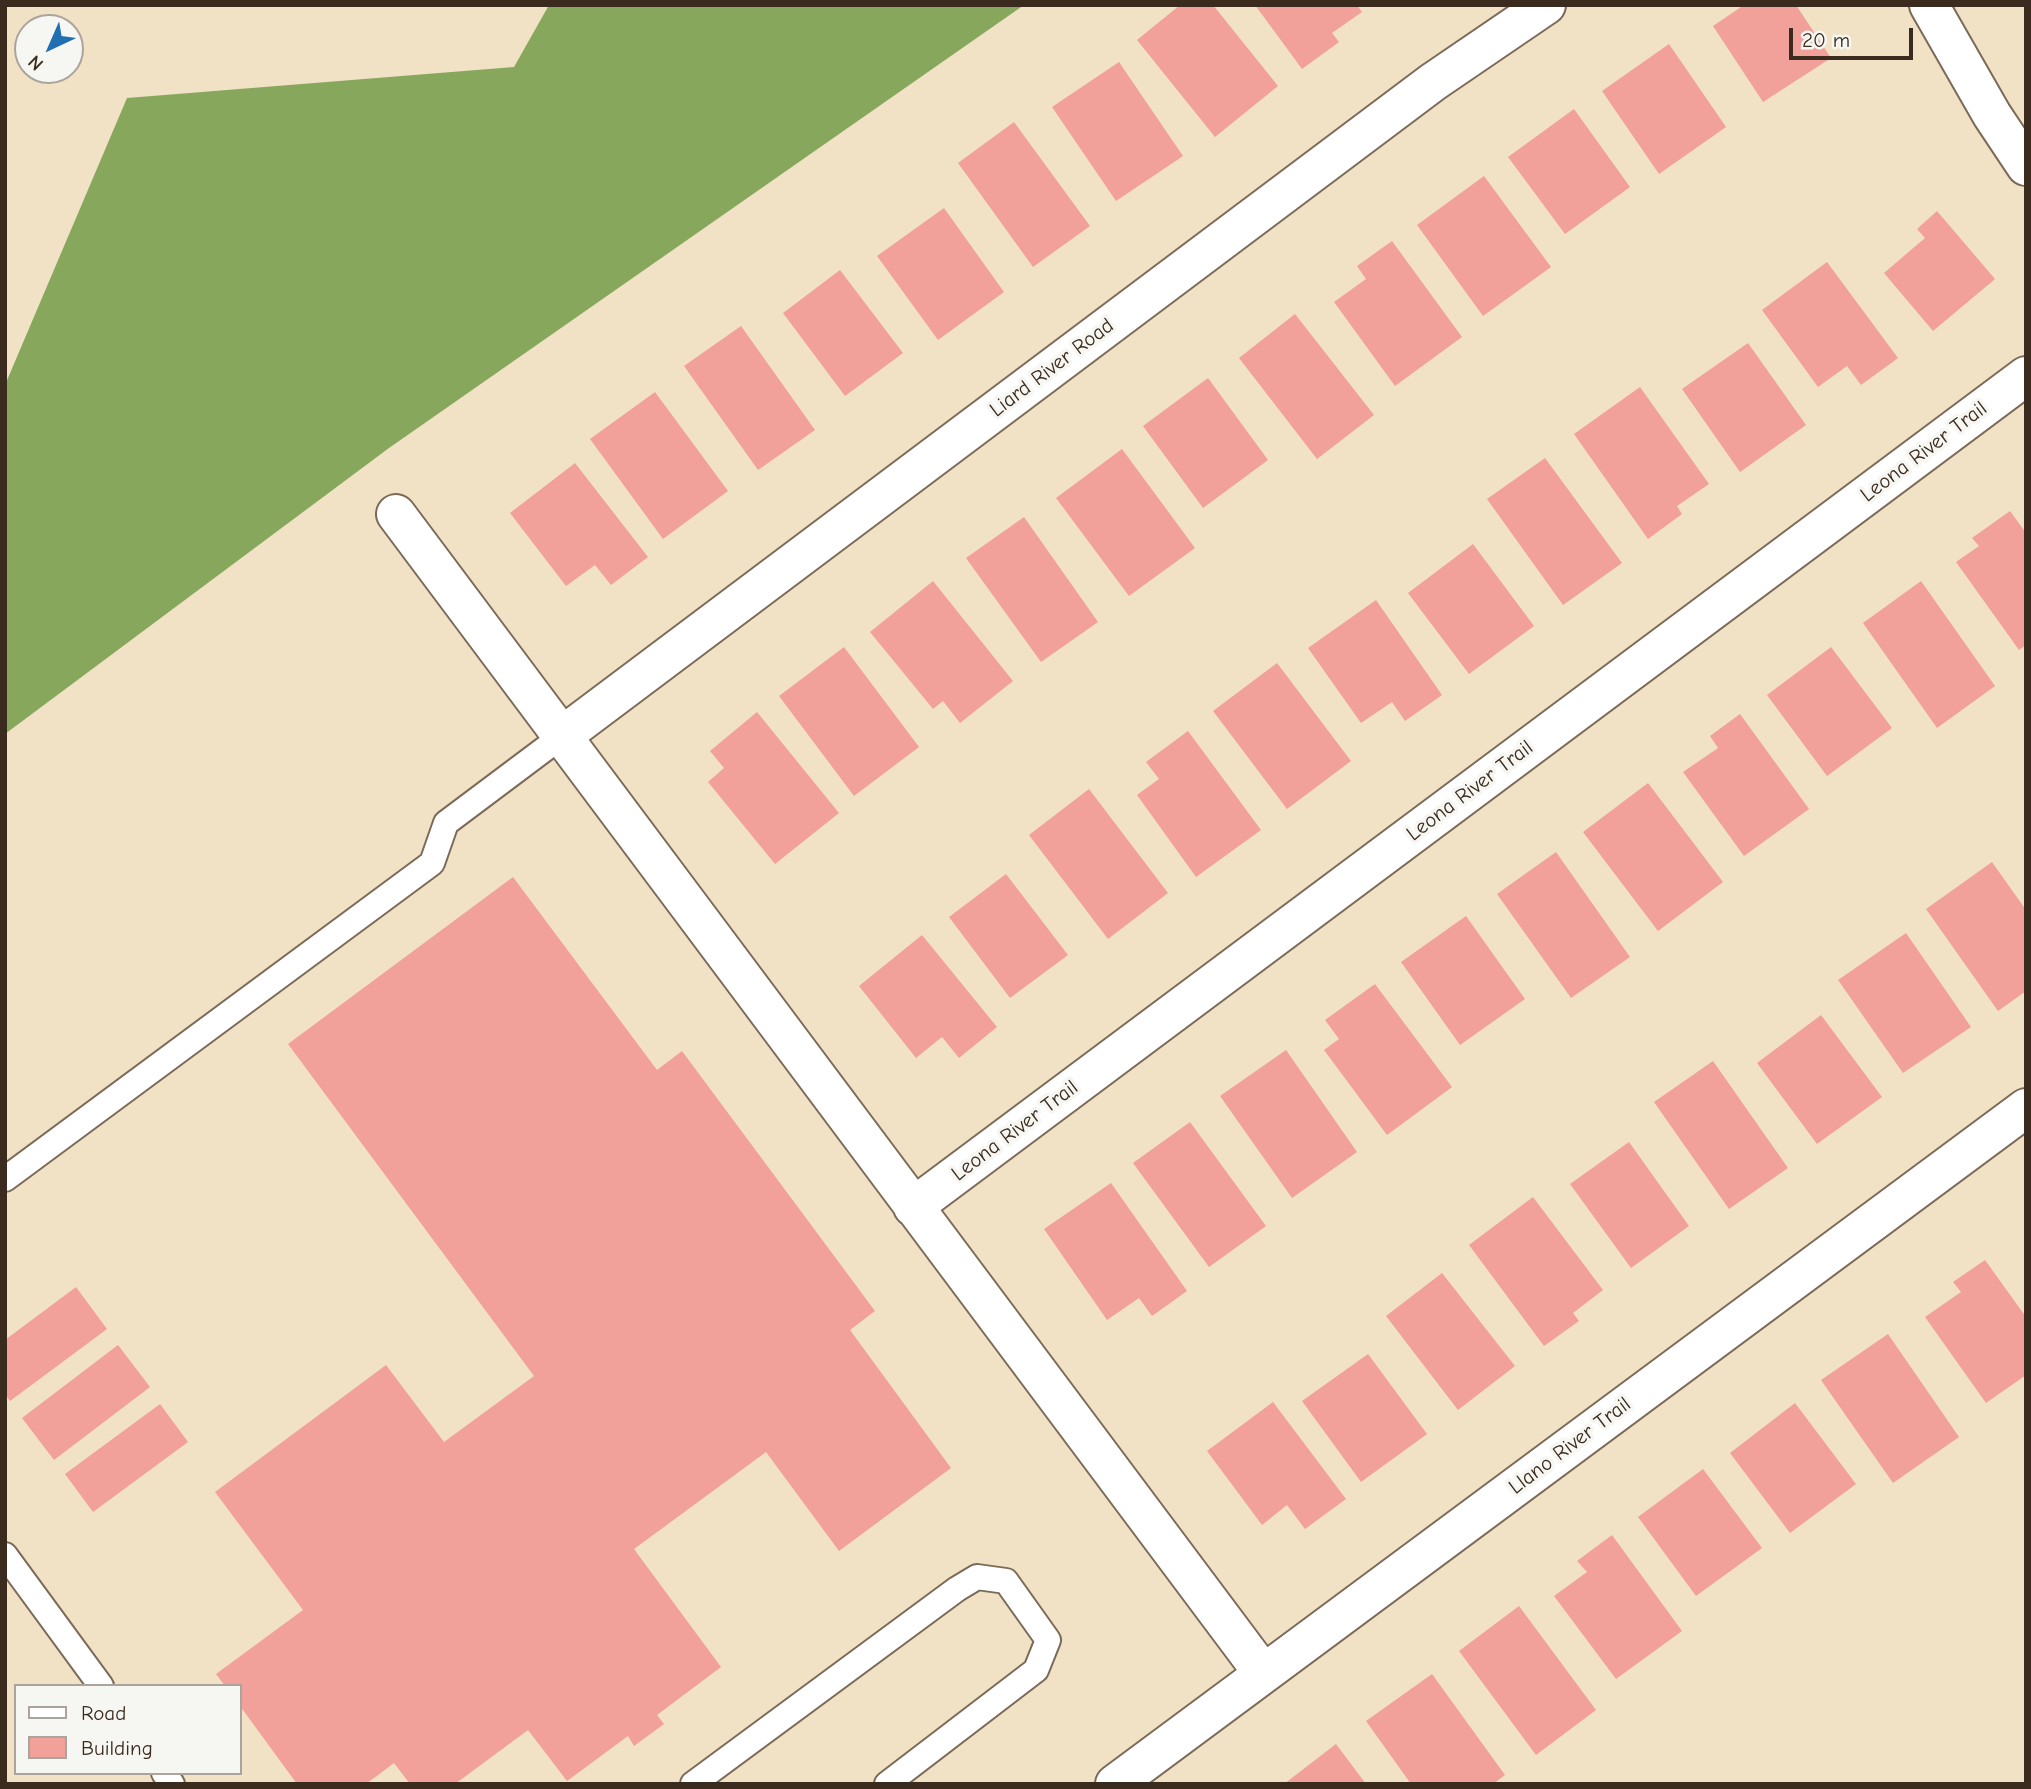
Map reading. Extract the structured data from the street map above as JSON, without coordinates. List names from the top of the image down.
{
  "streets": {
    "street": ["Liard River Road", "Leona River Trail", "Llano River Trail"]
  },
  "legend": ["Road", "Building"],
  "scale_bar": "20 m",
  "north": "bottom left"
}
